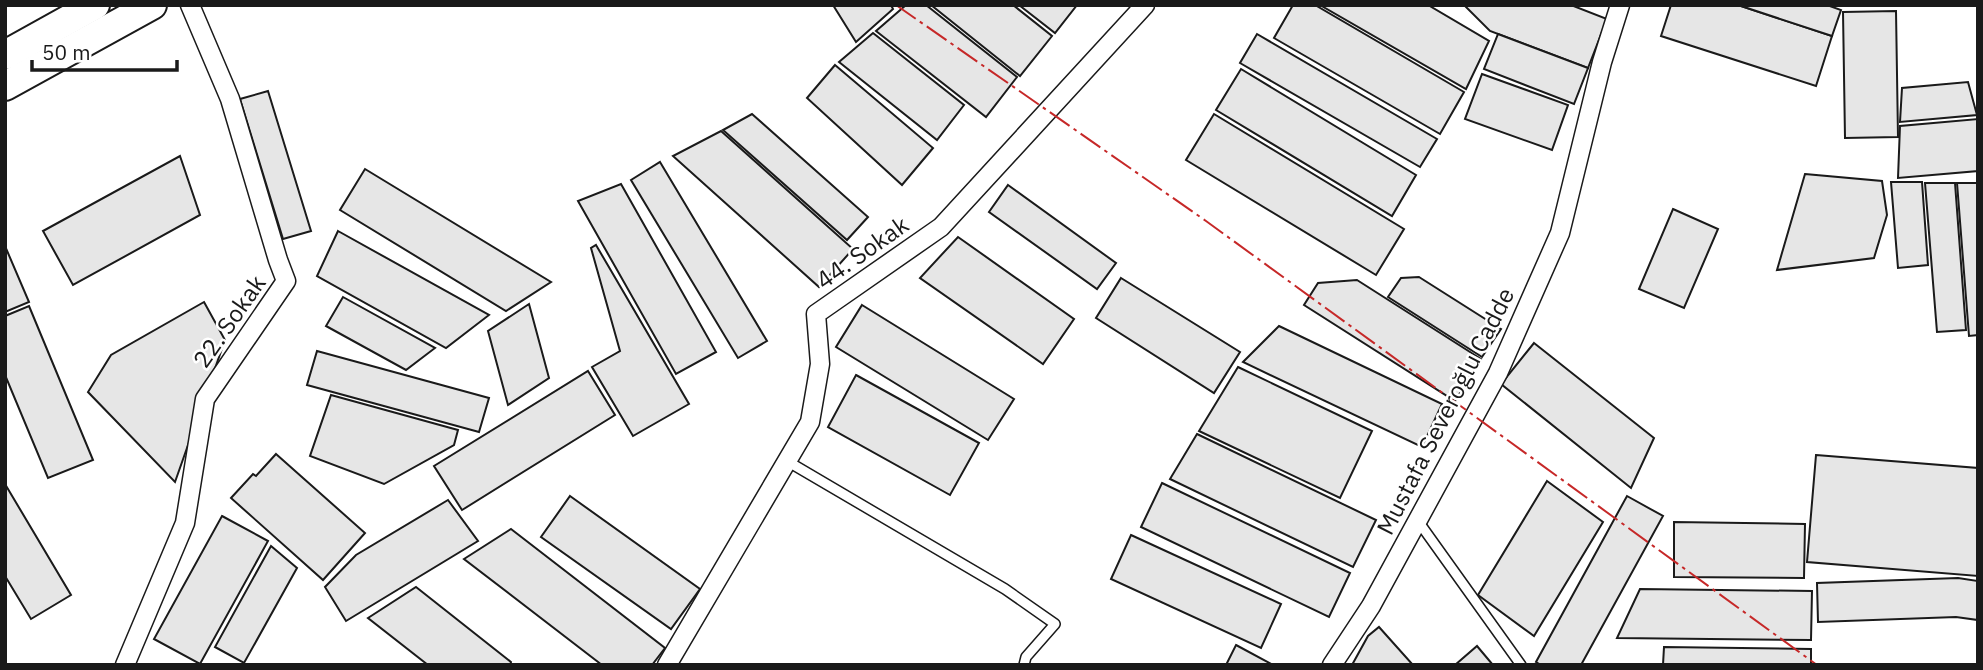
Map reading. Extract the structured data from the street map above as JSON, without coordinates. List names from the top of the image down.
{
  "streets": {
    "street": ["44. Sokak", "22. Sokak", "Mustafa Severoğlu Cadde"]
  },
  "scale_bar": "50 m"
}
